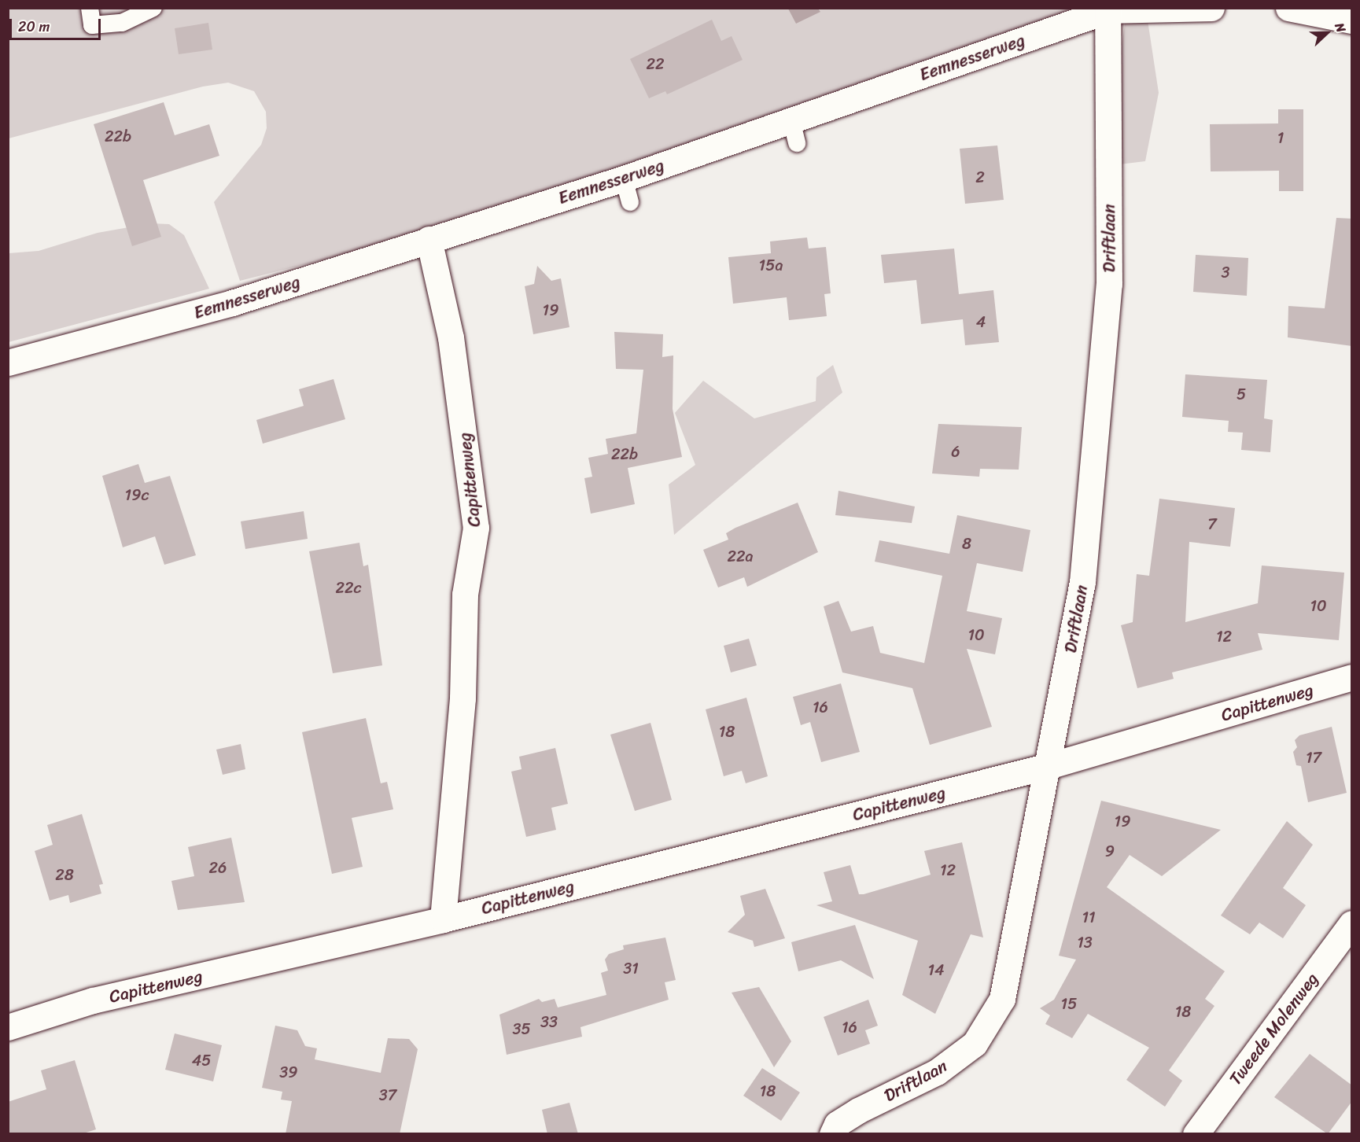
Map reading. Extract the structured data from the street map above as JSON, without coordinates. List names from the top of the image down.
{
  "streets": {
    "street": [
      "Eemnesserweg",
      "Driftlaan",
      "Capittenweg",
      "Tweede Molenweg"
    ]
  },
  "crossings": [
    ["Eemnesserweg", "Driftlaan"],
    ["Eemnesserweg", "Capittenweg"],
    ["Driftlaan", "Capittenweg"]
  ],
  "house_numbers": [
    "22",
    "22b",
    "1",
    "2",
    "15a",
    "3",
    "19",
    "4",
    "5",
    "6",
    "22b",
    "19c",
    "7",
    "8",
    "22a",
    "22c",
    "10",
    "10",
    "12",
    "16",
    "18",
    "17",
    "19",
    "9",
    "26",
    "12",
    "28",
    "11",
    "13",
    "31",
    "14",
    "15",
    "18",
    "33",
    "16",
    "35",
    "45",
    "39",
    "18",
    "37"
  ],
  "scale_bar": "20 m",
  "north": "right"
}
